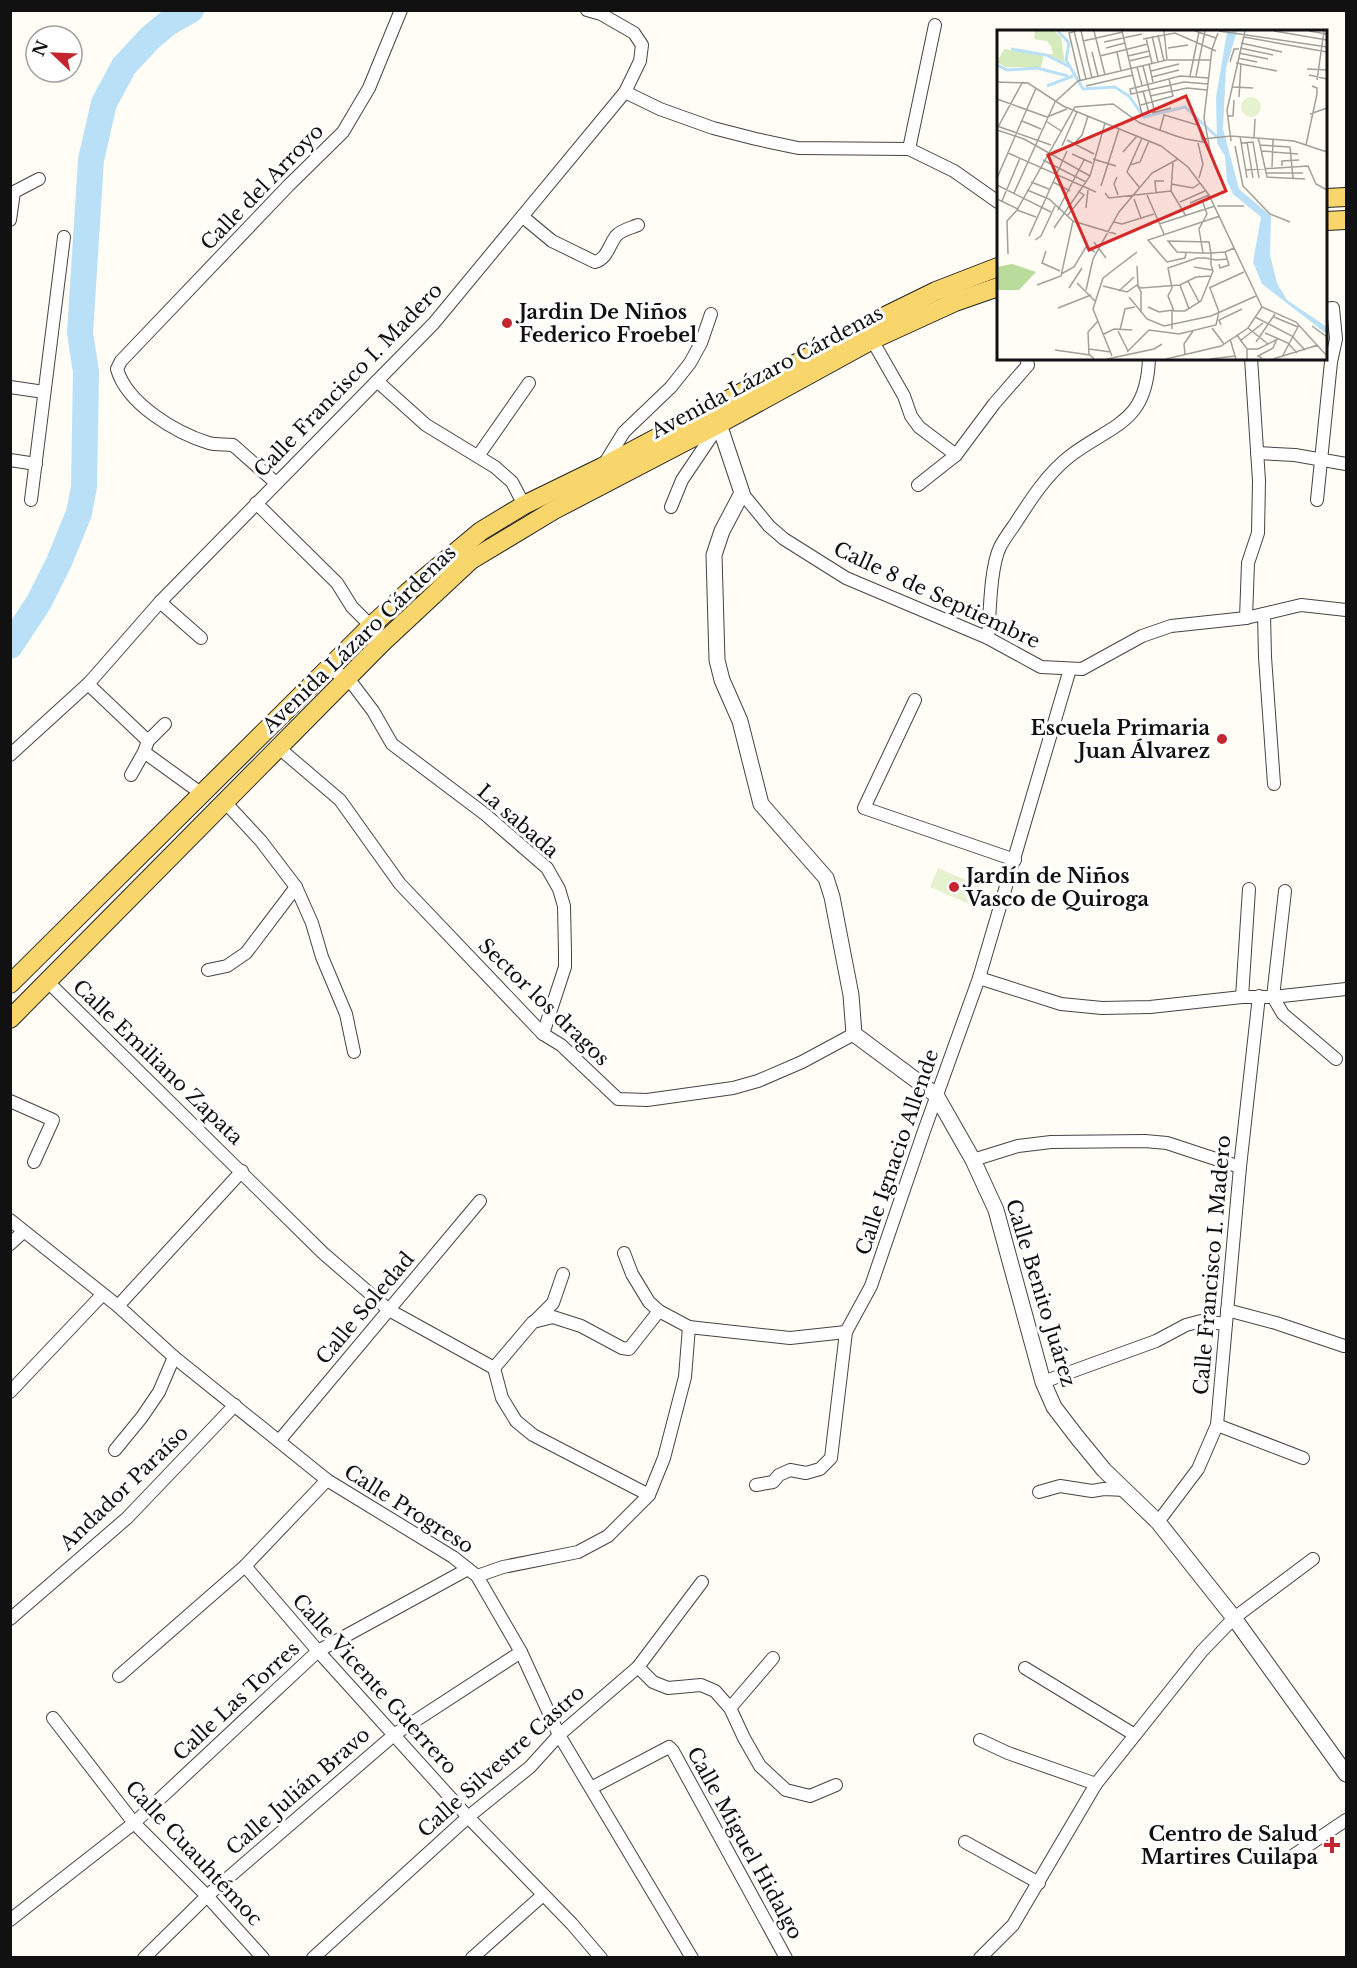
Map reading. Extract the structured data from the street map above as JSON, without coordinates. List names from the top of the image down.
{
  "streets": {
    "main road": ["Avenida Lázaro Cárdenas"],
    "street": [
      "Calle del Arroyo",
      "Calle Francisco I. Madero",
      "Calle 8 de Septiembre",
      "La sabada",
      "Sector los dragos",
      "Calle Emiliano Zapata",
      "Calle Ignacio Allende",
      "Calle Benito Juárez",
      "Calle Soledad",
      "Andador Paraíso",
      "Calle Progreso",
      "Calle Vicente Guerrero",
      "Calle Las Torres",
      "Calle Silvestre Castro",
      "Calle Julián Bravo",
      "Calle Miguel Hidalgo",
      "Calle Cuauhtémoc"
    ]
  },
  "crossings": [
    ["Calle del Arroyo", "Calle Francisco I. Madero"],
    ["Avenida Lázaro Cárdenas", "La sabada"],
    ["Avenida Lázaro Cárdenas", "Sector los dragos"],
    ["Avenida Lázaro Cárdenas", "Calle Emiliano Zapata"],
    ["Calle Francisco I. Madero", "Calle Benito Juárez"],
    ["Calle 8 de Septiembre", "Calle Ignacio Allende"],
    ["La sabada", "Sector los dragos"],
    ["Sector los dragos", "Calle Benito Juárez"],
    ["Calle Emiliano Zapata", "Calle Soledad"],
    ["Calle Emiliano Zapata", "Calle Progreso"],
    ["Calle Ignacio Allende", "Calle Benito Juárez"],
    ["Calle Soledad", "Calle Progreso"],
    ["Andador Paraíso", "Calle Progreso"],
    ["Calle Progreso", "Calle Las Torres"],
    ["Calle Progreso", "Calle Silvestre Castro"],
    ["Calle Progreso", "Calle Julián Bravo"],
    ["Calle Progreso", "Calle Miguel Hidalgo"],
    ["Calle Vicente Guerrero", "Calle Las Torres"],
    ["Calle Vicente Guerrero", "Calle Silvestre Castro"],
    ["Calle Vicente Guerrero", "Calle Julián Bravo"],
    ["Calle Las Torres", "Calle Cuauhtémoc"],
    ["Calle Julián Bravo", "Calle Cuauhtémoc"]
  ],
  "places": {
    "other": ["Jardin De Niños Federico Froebel", "Escuela Primaria Juan Álvarez", "Jardín de Niños Vasco de Quiroga"],
    "health": ["Centro de Salud Martires Cuilapa"]
  },
  "north": "top left"
}
